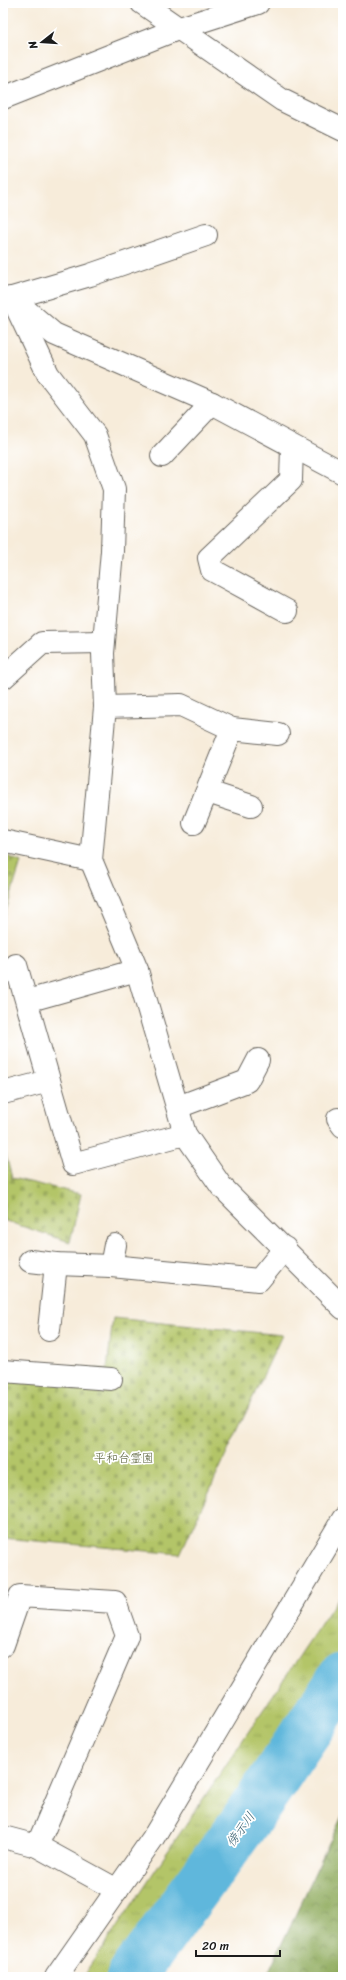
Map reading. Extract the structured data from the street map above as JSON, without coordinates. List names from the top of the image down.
{
  "water": ["傍示川"],
  "parks": ["平和台霊園"],
  "scale_bar": "20 m",
  "north": "left"
}
